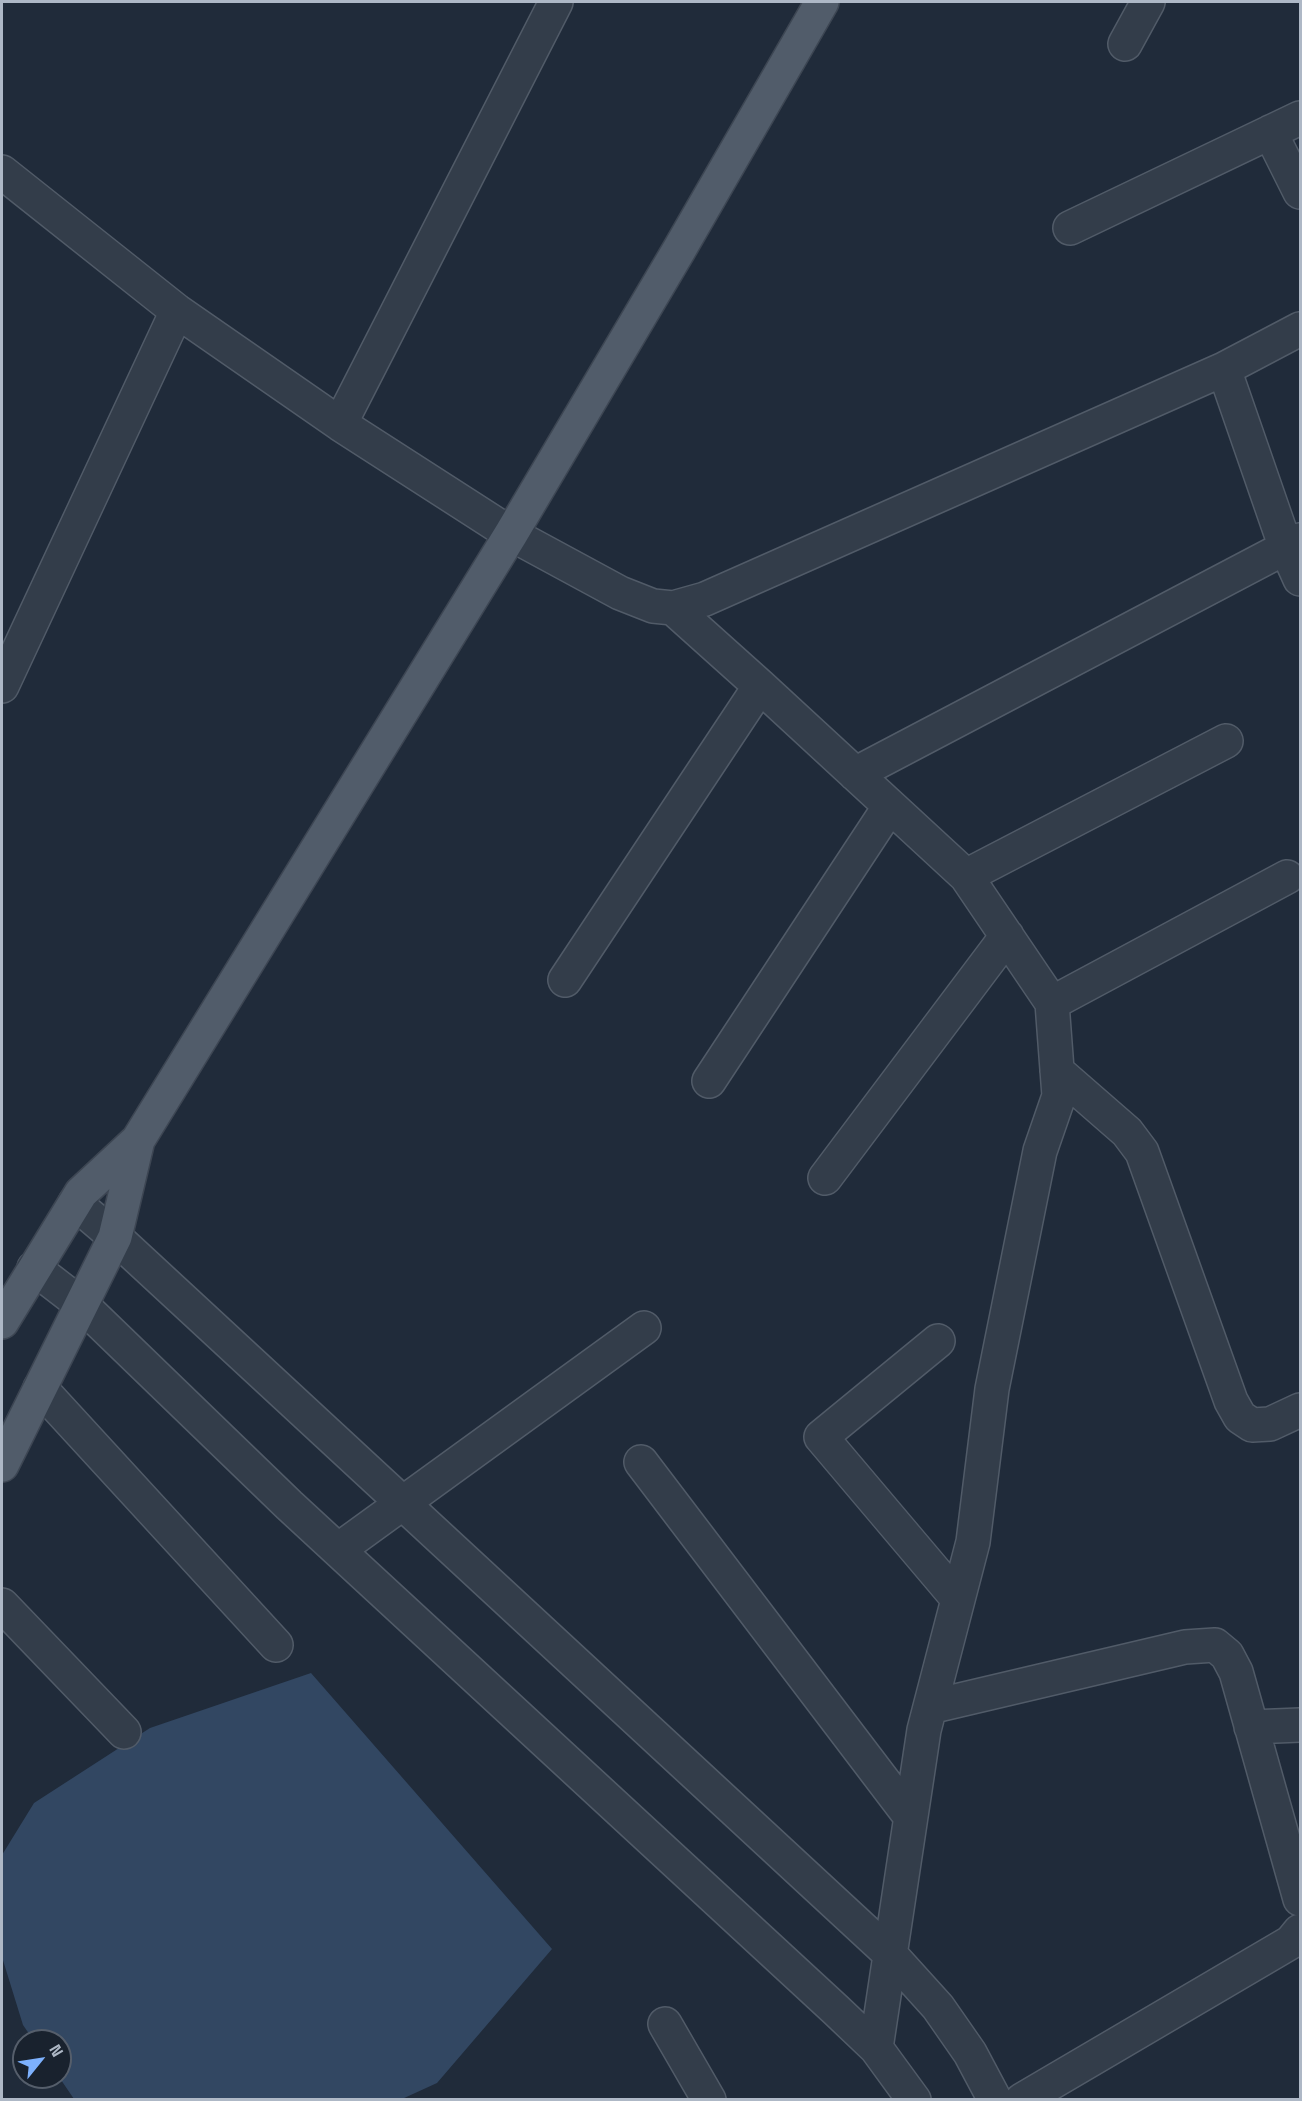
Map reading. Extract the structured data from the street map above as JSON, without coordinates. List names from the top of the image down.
{
  "north": "top right"
}
